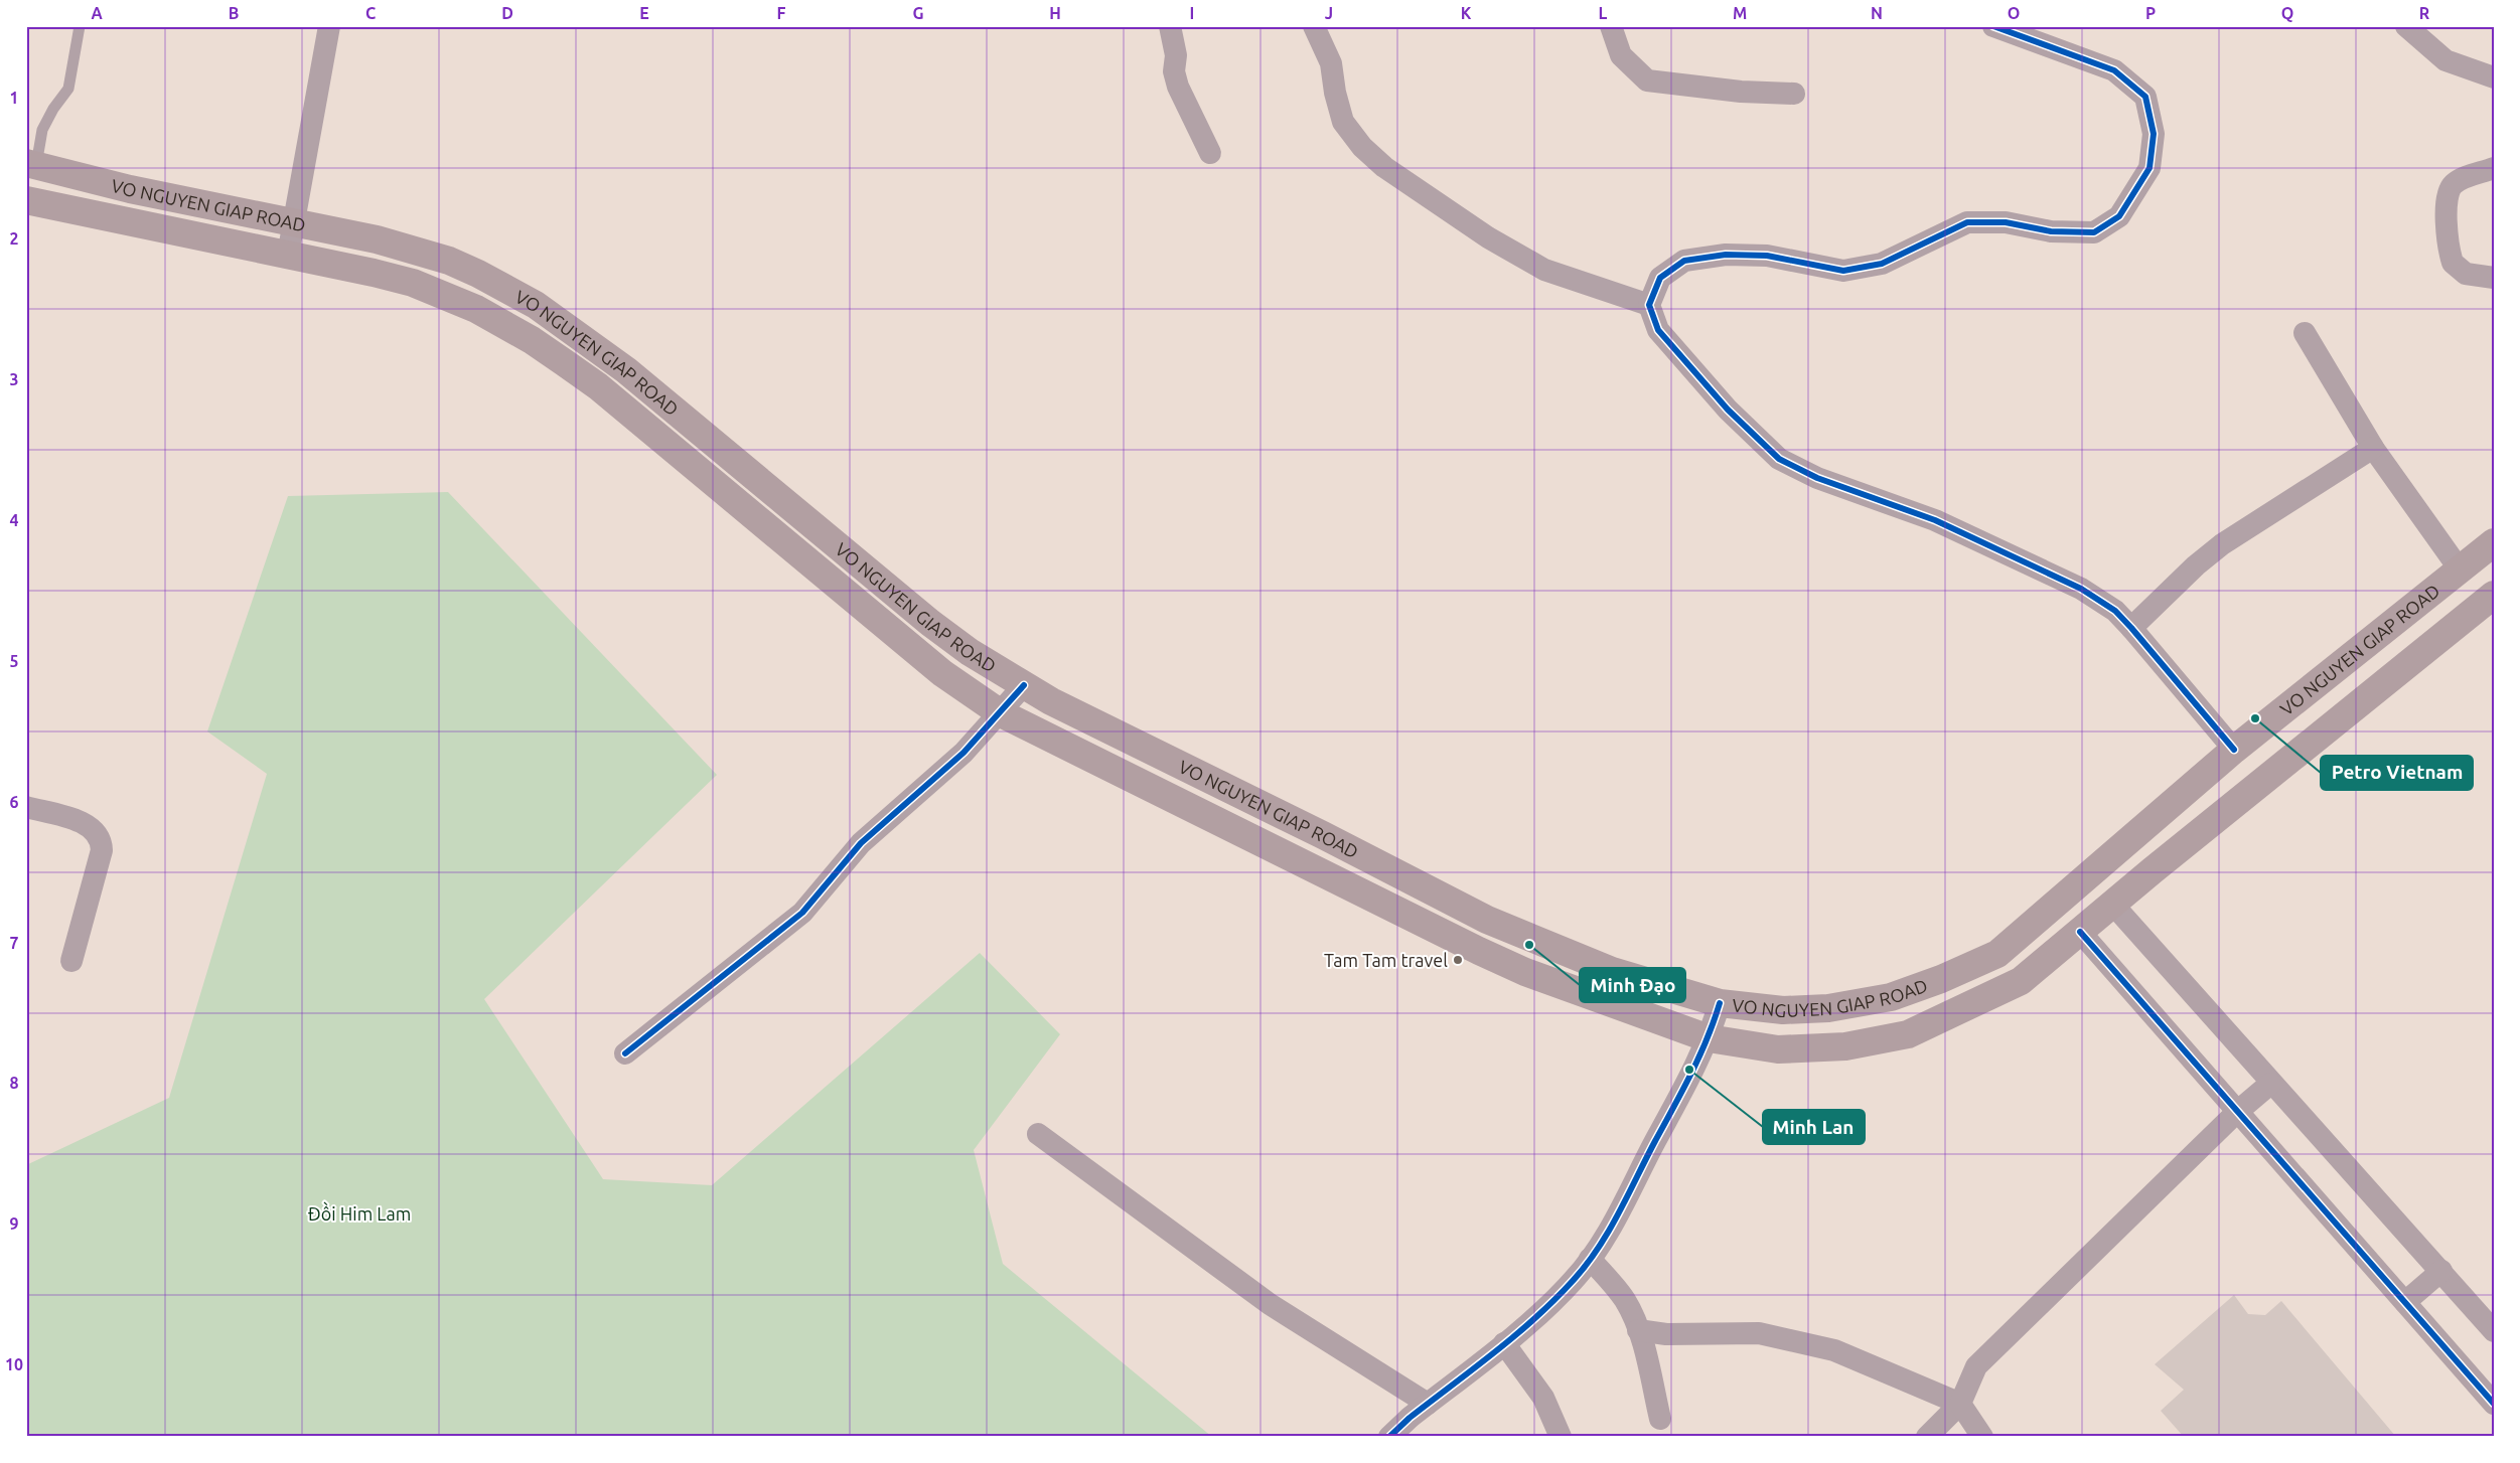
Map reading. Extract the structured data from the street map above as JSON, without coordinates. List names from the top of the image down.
{
  "streets": {
    "highway": ["VO NGUYEN GIAP ROAD"]
  },
  "parks": ["Đồi Him Lam"],
  "places": [
    "Petro Vietnam",
    "Minh Đạo",
    "Tam Tam travel",
    "Minh Lan"
  ],
  "grid": {
    "columns": [
      "A",
      "B",
      "C",
      "D",
      "E",
      "F",
      "G",
      "H",
      "I",
      "J",
      "K",
      "L",
      "M",
      "N",
      "O",
      "P",
      "Q",
      "R"
    ],
    "rows": [
      "1",
      "2",
      "3",
      "4",
      "5",
      "6",
      "7",
      "8",
      "9",
      "10"
    ]
  }
}
